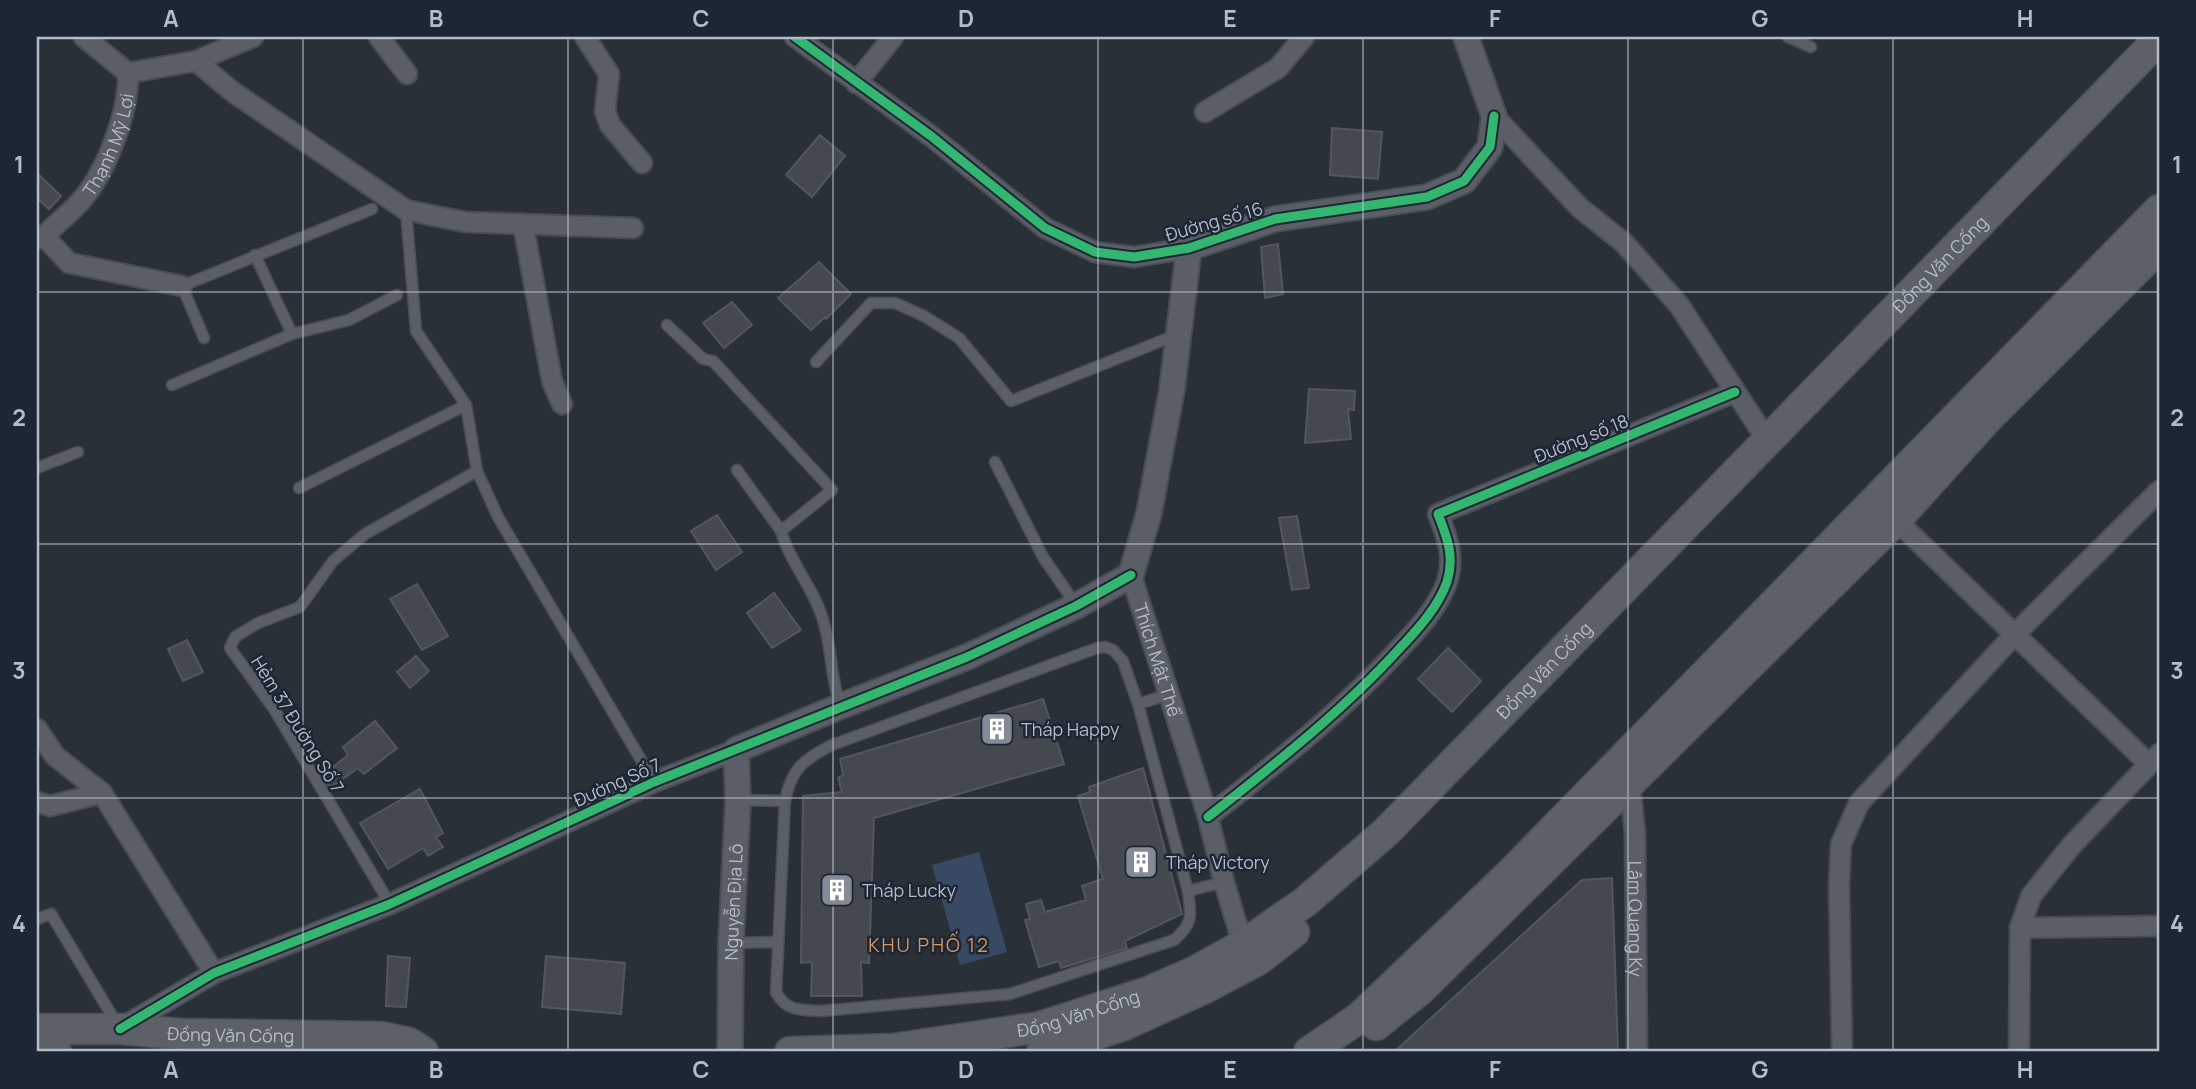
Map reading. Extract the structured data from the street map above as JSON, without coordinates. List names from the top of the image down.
{
  "streets": {
    "main road": ["Đồng Văn Cống"],
    "street": [
      "Thạnh Mỹ Lợi",
      "Đường số 16",
      "Đường số 18",
      "Thích Mật Thể",
      "Đường Số 7",
      "Nguyễn Địa Lô",
      "Lâm Quang Ky"
    ],
    "lane": ["Hẻm 37 Đường Số 7"]
  },
  "crossings": [
    ["Đồng Văn Cống", "Thích Mật Thể"],
    ["Đồng Văn Cống", "Đường Số 7"],
    ["Đường số 18", "Thích Mật Thể"],
    ["Thích Mật Thể", "Đường Số 7"],
    ["Hẻm 37 Đường Số 7", "Đường Số 7"],
    ["Đường Số 7", "Nguyễn Địa Lô"]
  ],
  "districts": ["KHU PHỐ 12"],
  "places": {
    "building": ["Tháp Happy", "Tháp Victory", "Tháp Lucky"]
  },
  "grid": {
    "columns": [
      "A",
      "B",
      "C",
      "D",
      "E",
      "F",
      "G",
      "H"
    ],
    "rows": [
      "1",
      "2",
      "3",
      "4"
    ]
  }
}
